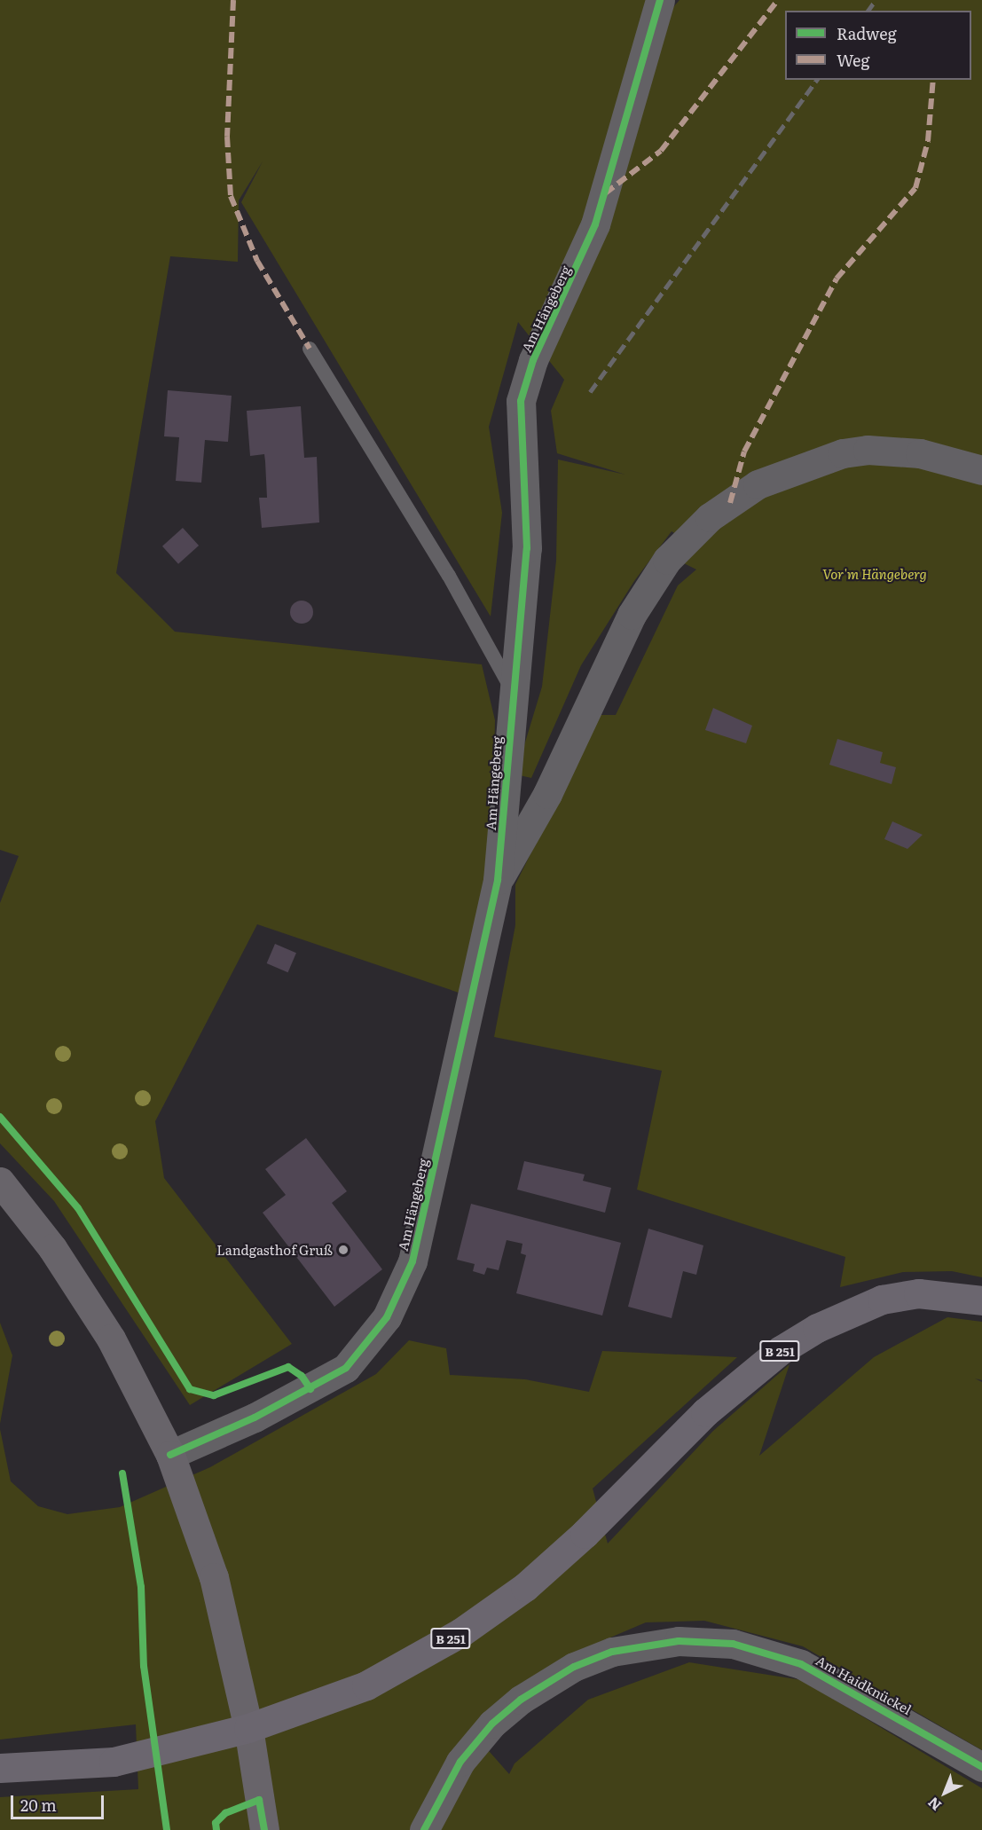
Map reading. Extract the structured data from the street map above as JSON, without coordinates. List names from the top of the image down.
{
  "streets": {
    "main road": ["B 251"],
    "street": ["Am Hängeberg", "Am Haidknückel"]
  },
  "parks": ["Vor'm Hängeberg"],
  "places": ["Landgasthof Gruß"],
  "legend": ["Radweg", "Weg"],
  "scale_bar": "20 m",
  "north": "bottom left"
}
